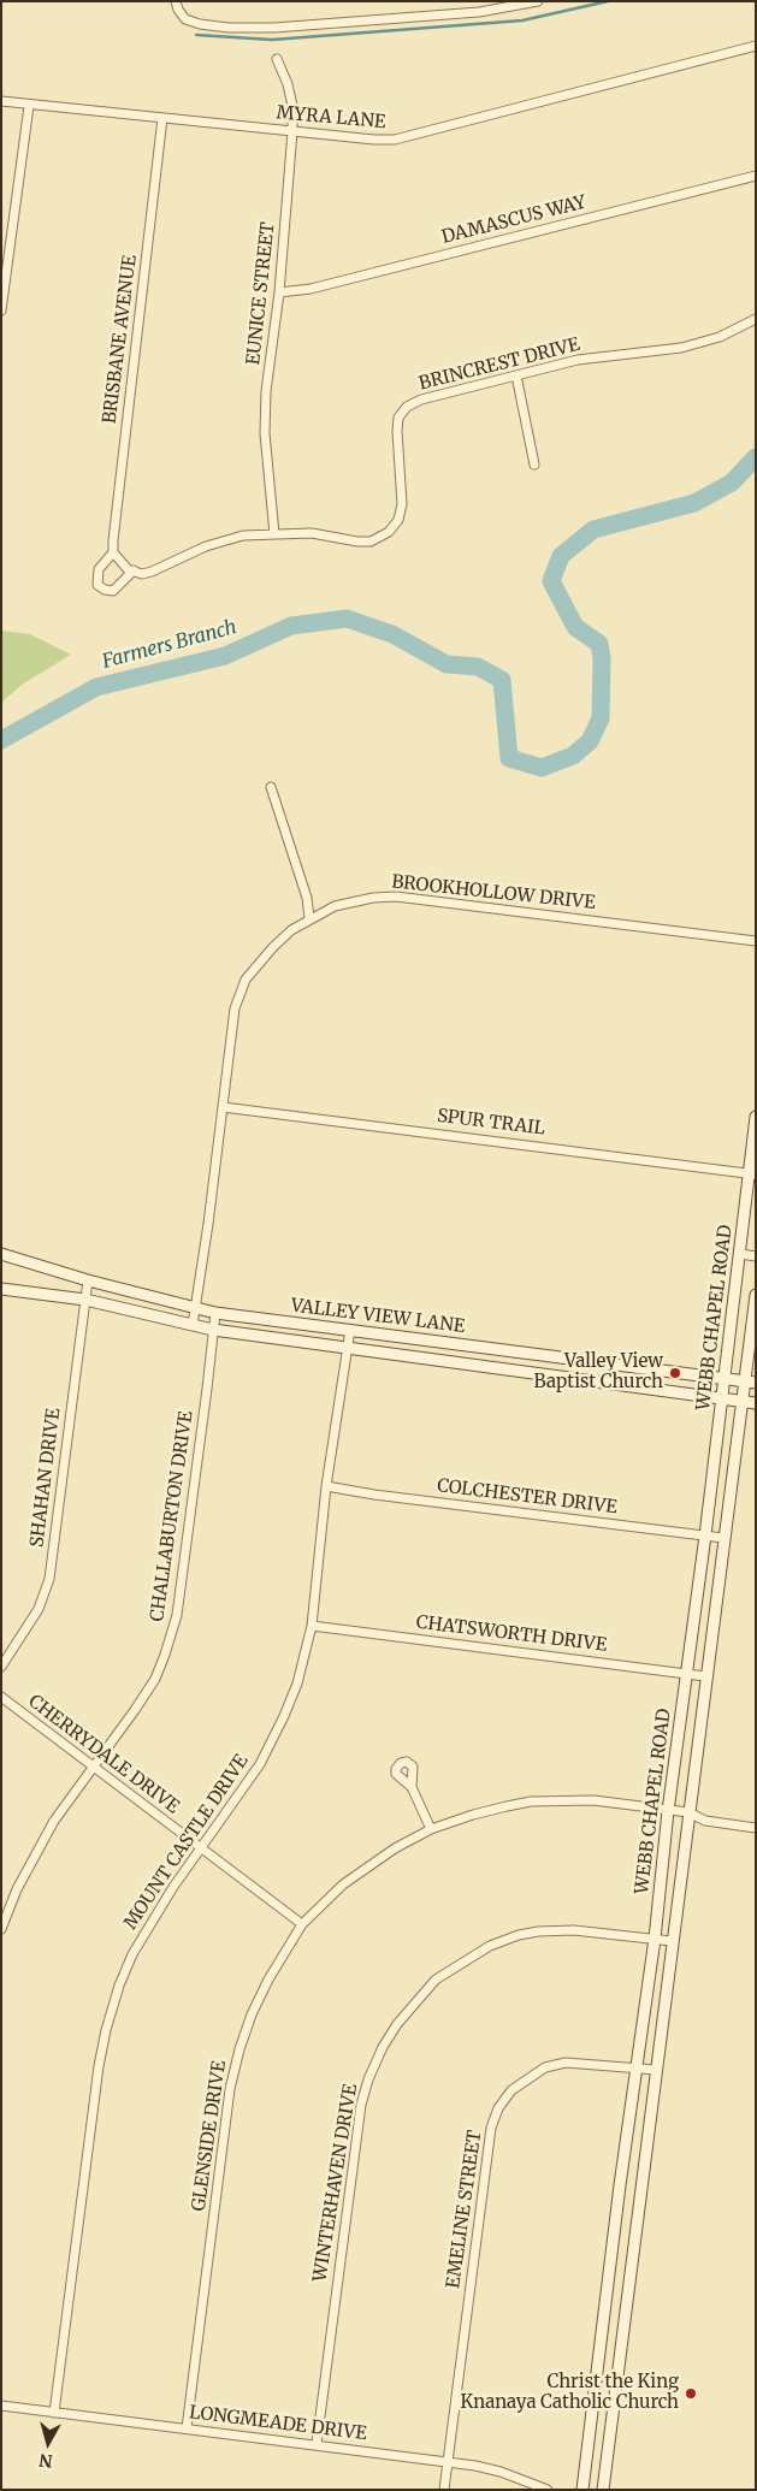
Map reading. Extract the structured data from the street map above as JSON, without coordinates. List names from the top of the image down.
{
  "streets": {
    "main road": ["VALLEY VIEW LANE", "WEBB CHAPEL ROAD"],
    "street": [
      "MYRA LANE",
      "DAMASCUS WAY",
      "EUNICE STREET",
      "BRISBANE AVENUE",
      "BRINCREST DRIVE",
      "BROOKHOLLOW DRIVE",
      "SPUR TRAIL",
      "SHAHAN DRIVE",
      "COLCHESTER DRIVE",
      "CHALLABURTON DRIVE",
      "CHATSWORTH DRIVE",
      "CHERRYDALE DRIVE",
      "MOUNT CASTLE DRIVE",
      "GLENSIDE DRIVE",
      "WINTERHAVEN DRIVE",
      "EMELINE STREET",
      "LONGMEADE DRIVE"
    ]
  },
  "crossings": [
    ["MYRA LANE", "EUNICE STREET"],
    ["MYRA LANE", "BRISBANE AVENUE"],
    ["DAMASCUS WAY", "EUNICE STREET"],
    ["EUNICE STREET", "BRINCREST DRIVE"],
    ["BROOKHOLLOW DRIVE", "SPUR TRAIL"],
    ["BROOKHOLLOW DRIVE", "VALLEY VIEW LANE"],
    ["SPUR TRAIL", "WEBB CHAPEL ROAD"],
    ["VALLEY VIEW LANE", "WEBB CHAPEL ROAD"],
    ["VALLEY VIEW LANE", "SHAHAN DRIVE"],
    ["VALLEY VIEW LANE", "CHALLABURTON DRIVE"],
    ["VALLEY VIEW LANE", "MOUNT CASTLE DRIVE"],
    ["WEBB CHAPEL ROAD", "COLCHESTER DRIVE"],
    ["WEBB CHAPEL ROAD", "CHATSWORTH DRIVE"],
    ["WEBB CHAPEL ROAD", "GLENSIDE DRIVE"],
    ["WEBB CHAPEL ROAD", "WINTERHAVEN DRIVE"],
    ["WEBB CHAPEL ROAD", "EMELINE STREET"],
    ["COLCHESTER DRIVE", "MOUNT CASTLE DRIVE"],
    ["CHALLABURTON DRIVE", "CHERRYDALE DRIVE"],
    ["CHATSWORTH DRIVE", "MOUNT CASTLE DRIVE"],
    ["CHERRYDALE DRIVE", "MOUNT CASTLE DRIVE"],
    ["CHERRYDALE DRIVE", "GLENSIDE DRIVE"],
    ["MOUNT CASTLE DRIVE", "LONGMEADE DRIVE"],
    ["GLENSIDE DRIVE", "LONGMEADE DRIVE"],
    ["WINTERHAVEN DRIVE", "LONGMEADE DRIVE"],
    ["EMELINE STREET", "LONGMEADE DRIVE"]
  ],
  "water": ["Farmers Branch"],
  "places": ["Valley View Baptist Church", "Christ the King Knanaya Catholic Church"],
  "north": "bottom"
}
